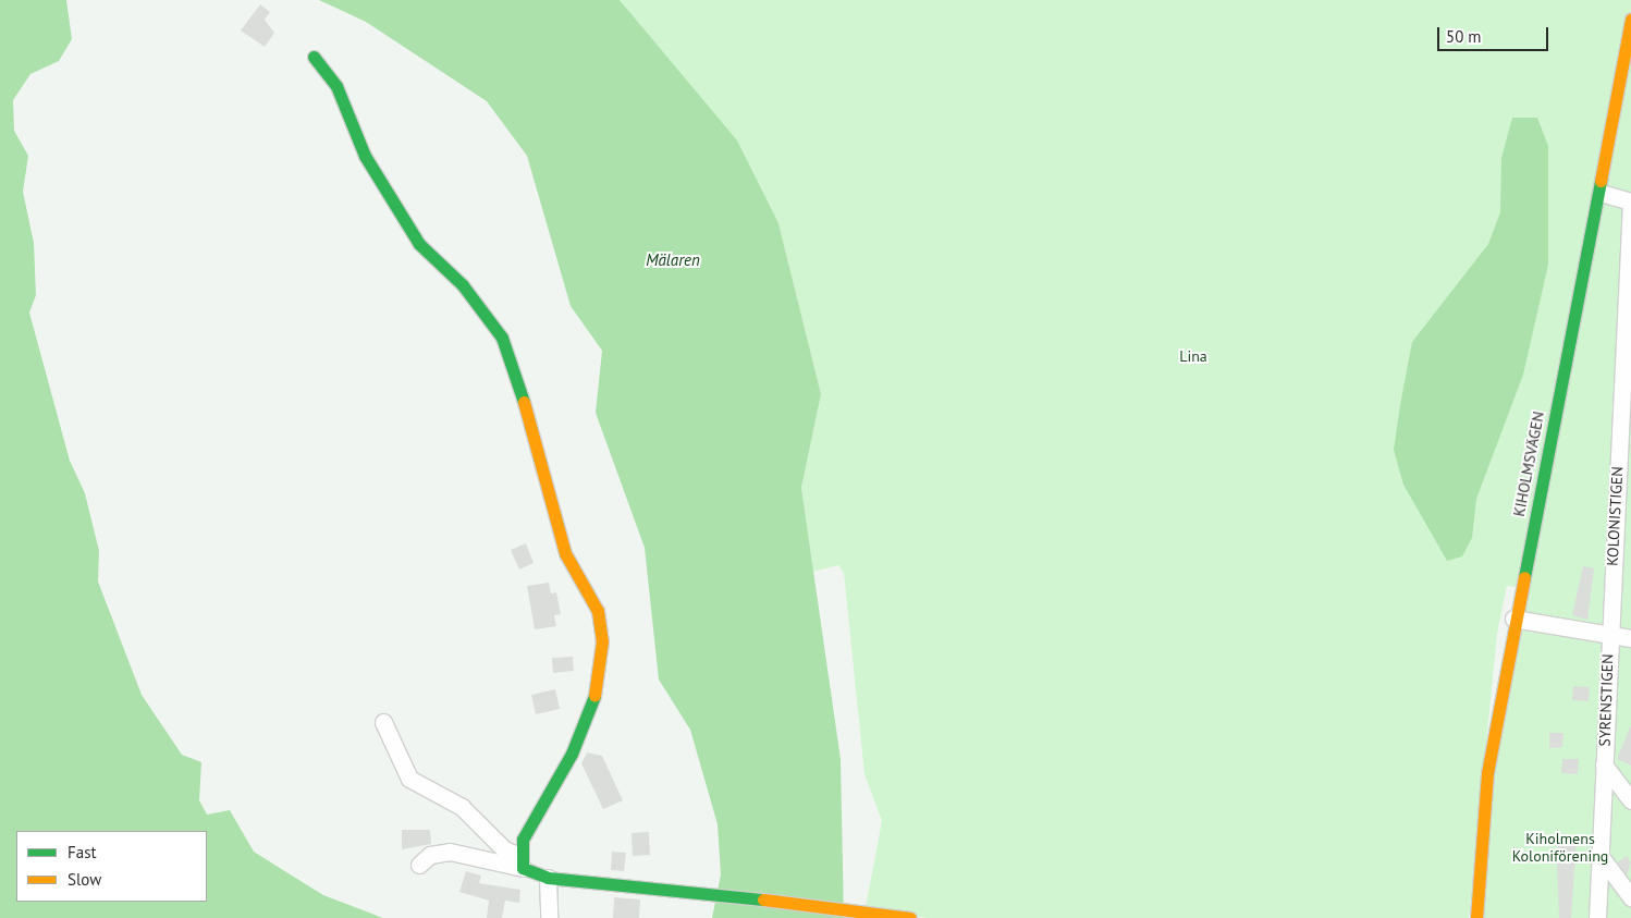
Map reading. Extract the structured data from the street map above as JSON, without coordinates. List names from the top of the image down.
{
  "streets": {
    "street": ["KIHOLMSVÄGEN", "KOLONISTIGEN", "SYRENSTIGEN"]
  },
  "crossings": [
    ["KOLONISTIGEN", "SYRENSTIGEN"]
  ],
  "water": ["Mälaren"],
  "parks": ["Lina", "Kiholmens Koloniförening"],
  "legend": ["Fast", "Slow"],
  "scale_bar": "50 m"
}
